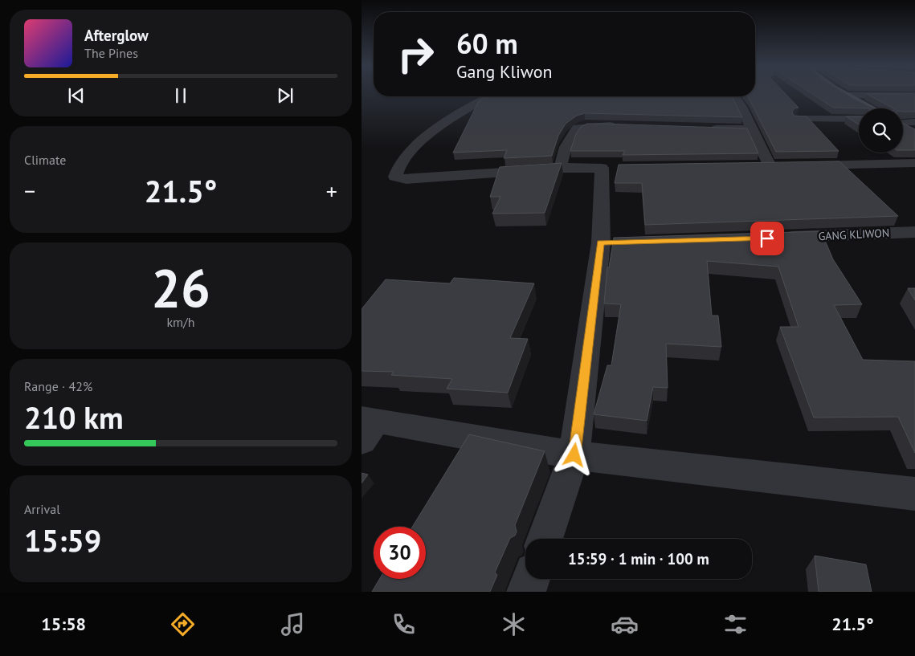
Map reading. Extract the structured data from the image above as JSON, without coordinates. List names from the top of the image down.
{
  "streets": {
    "street": ["GANG KLIWON"]
  },
  "page": {
    "turn": ["60 m", "Gang Kliwon"],
    "song": ["Afterglow", "The Pines"],
    "tile": [
      "Climate",
      ["26", "km/h"],
      ["Range · 42%", "210 km"],
      ["Arrival", "15:59"]
    ],
    "heat": ["−", "21.5°", "+"],
    "limit": "30",
    "trip": "15:59 · 1 min · 100 m",
    "tabs": ["15:58", "21.5°"]
  }
}
